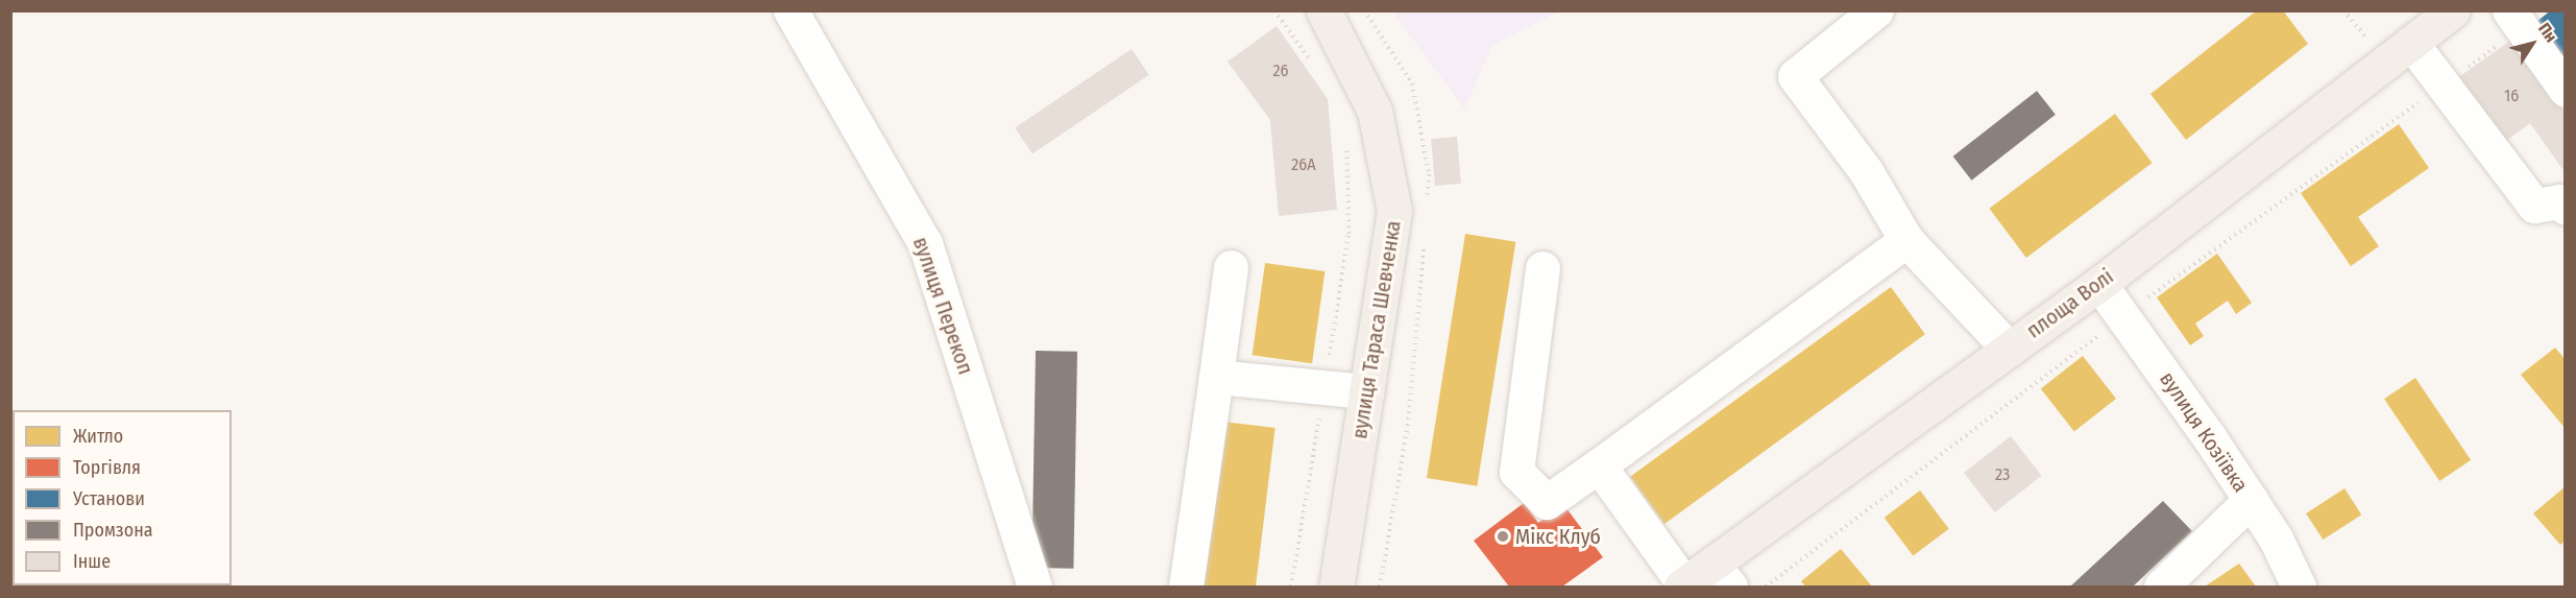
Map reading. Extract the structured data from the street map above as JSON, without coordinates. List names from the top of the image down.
{
  "streets": {
    "main road": ["площа Волі", "вулиця Тараса Шевченка"],
    "street": ["вулиця Перекоп", "вулиця Козіївка"]
  },
  "crossings": [
    ["площа Волі", "вулиця Козіївка"]
  ],
  "places": ["Мікс Клуб"],
  "house_numbers": [
    "26",
    "16",
    "26А",
    "23"
  ],
  "legend": [
    "Житло",
    "Торгівля",
    "Установи",
    "Промзона",
    "Інше"
  ],
  "north": "top right"
}
